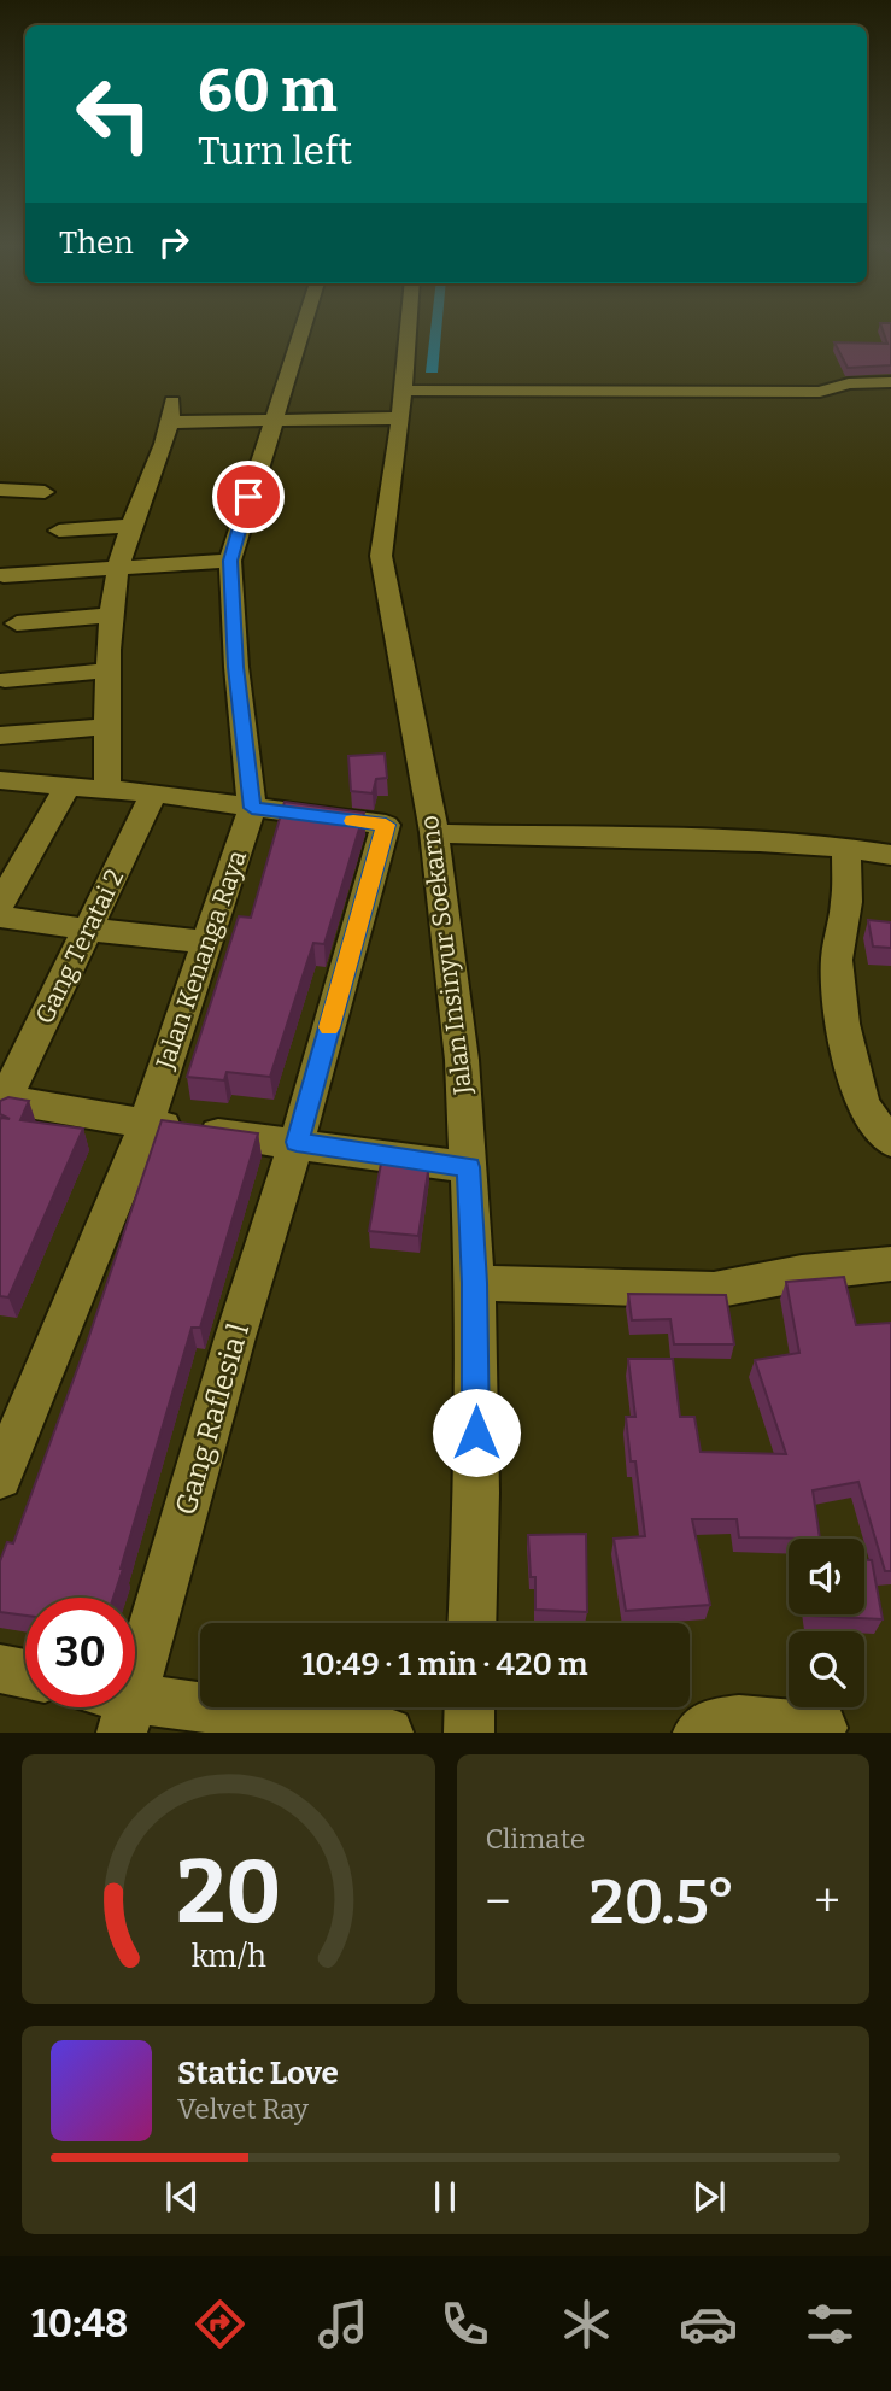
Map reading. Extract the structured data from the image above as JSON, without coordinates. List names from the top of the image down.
{
  "streets": {
    "street": [
      "Gang Teratai 2",
      "Jalan Insinyur Soekarno",
      "Jalan Kenanga Raya",
      "Gang Raflesia l"
    ]
  },
  "crossings": [
    ["Jalan Kenanga Raya", "Gang Raflesia l"]
  ],
  "page": {
    "turn": ["60 m", "Turn left"],
    "then": "Then",
    "limit": "30",
    "trip": "10:49 · 1 min · 420 m",
    "tile": "Climate",
    "heat": ["−", "20.5°", "+"],
    "song": ["Static Love", "Velvet Ray"],
    "tabs": "10:48",
    "gauge": ["20", "km/h"]
  }
}
